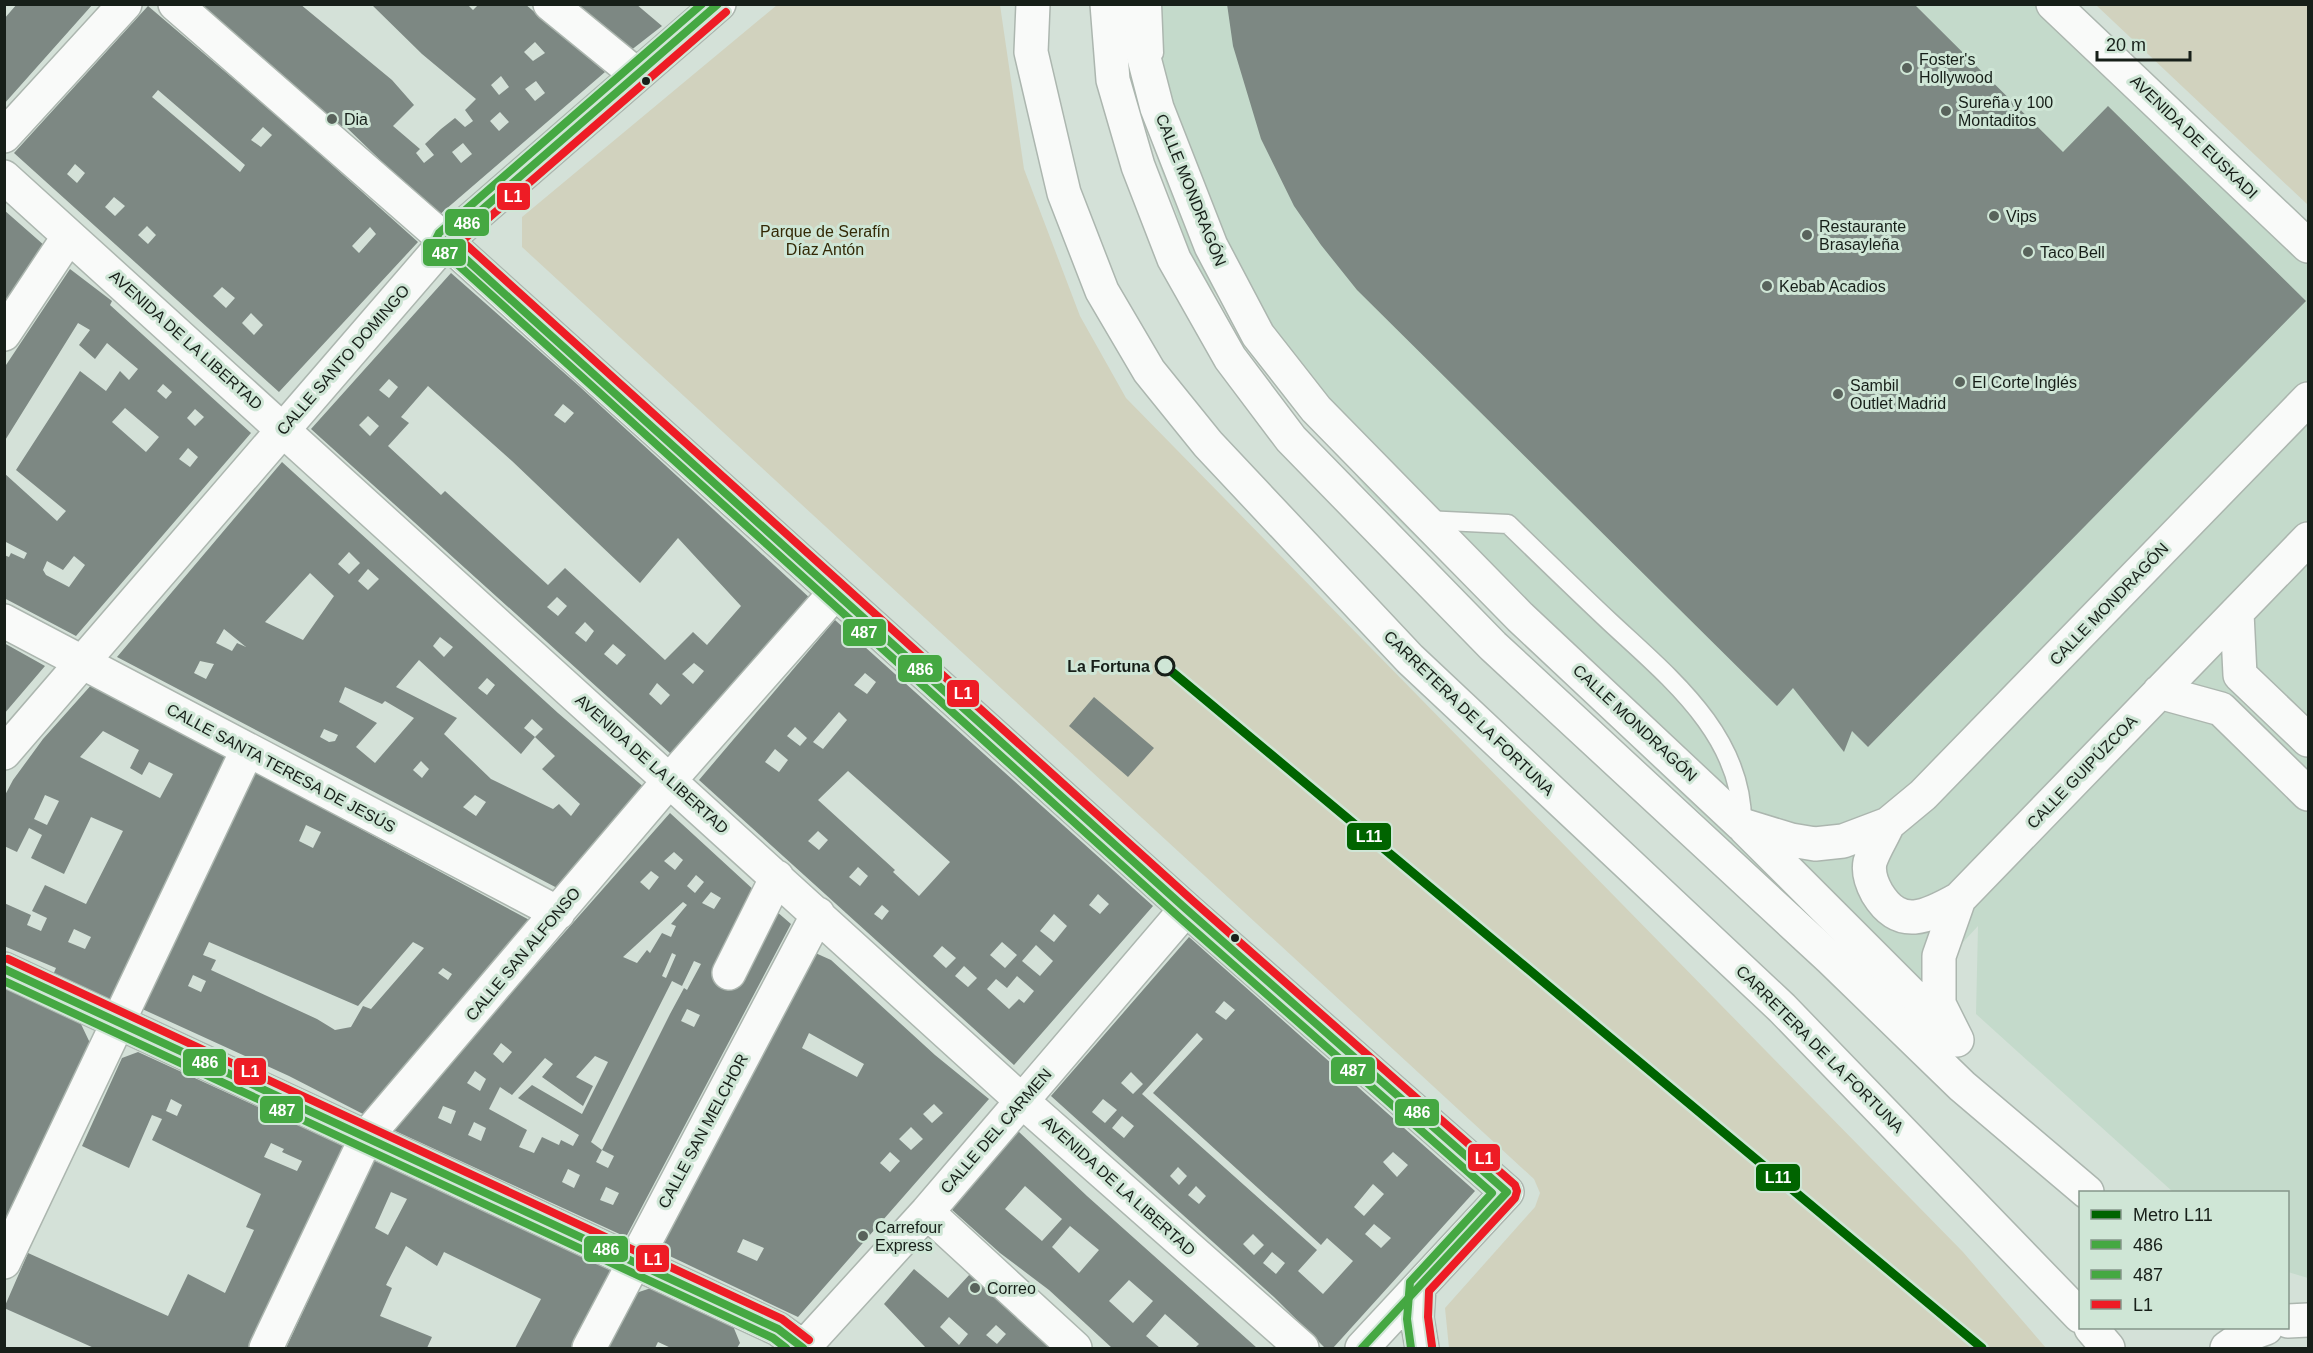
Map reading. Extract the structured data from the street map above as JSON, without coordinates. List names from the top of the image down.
{
  "streets": {
    "street": [
      "AVENIDA DE EUSKADI",
      "CALLE MONDRAGÓN",
      "AVENIDA DE LA LIBERTAD",
      "CALLE SANTO DOMINGO",
      "CARRETERA DE LA FORTUNA",
      "CALLE SANTA TERESA DE JESÚS",
      "CALLE GUIPÚZCOA",
      "CALLE SAN ALFONSO",
      "CALLE SAN MELCHOR",
      "CALLE DEL CARMEN"
    ]
  },
  "crossings": [
    ["AVENIDA DE LA LIBERTAD", "CALLE SANTO DOMINGO"],
    ["AVENIDA DE LA LIBERTAD", "CALLE SAN ALFONSO"],
    ["AVENIDA DE LA LIBERTAD", "CALLE SAN MELCHOR"],
    ["AVENIDA DE LA LIBERTAD", "CALLE DEL CARMEN"],
    ["CALLE SANTO DOMINGO", "CALLE SANTA TERESA DE JESÚS"],
    ["CALLE SANTA TERESA DE JESÚS", "CALLE SAN ALFONSO"]
  ],
  "parks": ["Parque de Serafín Díaz Antón"],
  "places": [
    "Foster's Hollywood",
    "Sureña y 100 Montaditos",
    "Dia",
    "Vips",
    "Restaurante Brasayleña",
    "Taco Bell",
    "Kebab Acadios",
    "El Corte Inglés",
    "Sambil Outlet Madrid",
    "La Fortuna",
    "Carrefour Express",
    "Correo"
  ],
  "lines": [
    "transit line 486",
    "transit line 487",
    "transit line L1",
    "metro line L11"
  ],
  "legend": [
    "Metro L11",
    "486",
    "487",
    "L1"
  ],
  "scale_bar": "20 m"
}
